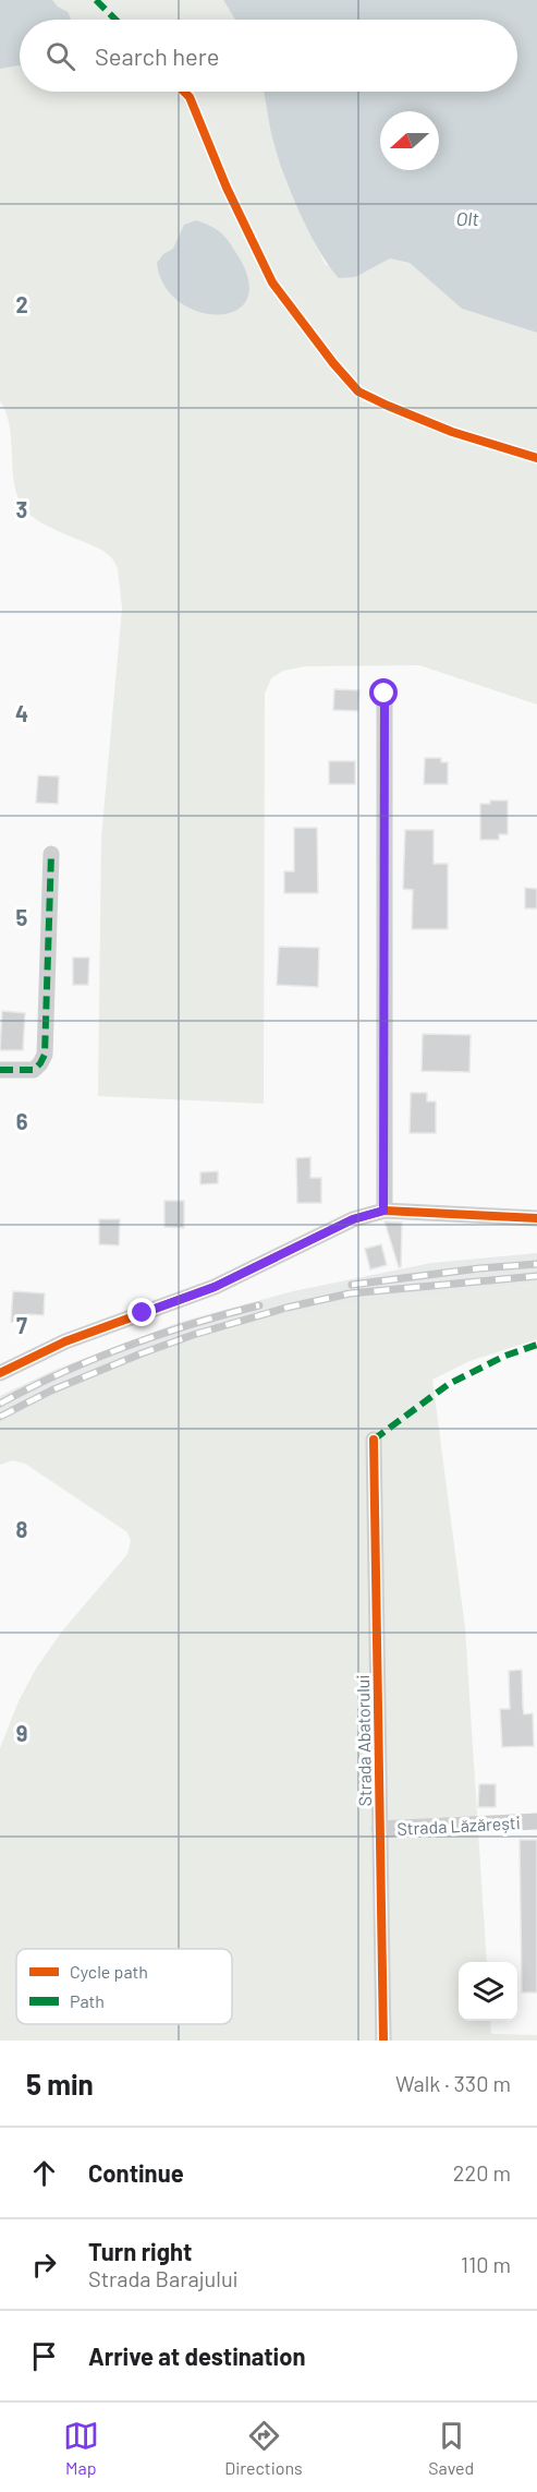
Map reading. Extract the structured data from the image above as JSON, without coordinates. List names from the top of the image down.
{
  "streets": {
    "street": ["Strada Abatorului", "Strada Lăzărești"]
  },
  "crossings": [
    ["Strada Abatorului", "Strada Lăzărești"]
  ],
  "water": ["Olt"],
  "legend": ["Cycle path", "Path"],
  "north": "left",
  "page": {
    "search": "Search here",
    "heading": ["5 min", "Walk · 330 m"],
    "list": [
      ["Continue", "220 m"],
      ["Turn right", "Strada Barajului", "110 m"],
      "Arrive at destination"
    ],
    "nav": ["Map", "Directions", "Saved"]
  },
  "grid": {
    "rows": [
      "2",
      "3",
      "4",
      "5",
      "6",
      "7",
      "8",
      "9"
    ]
  }
}
